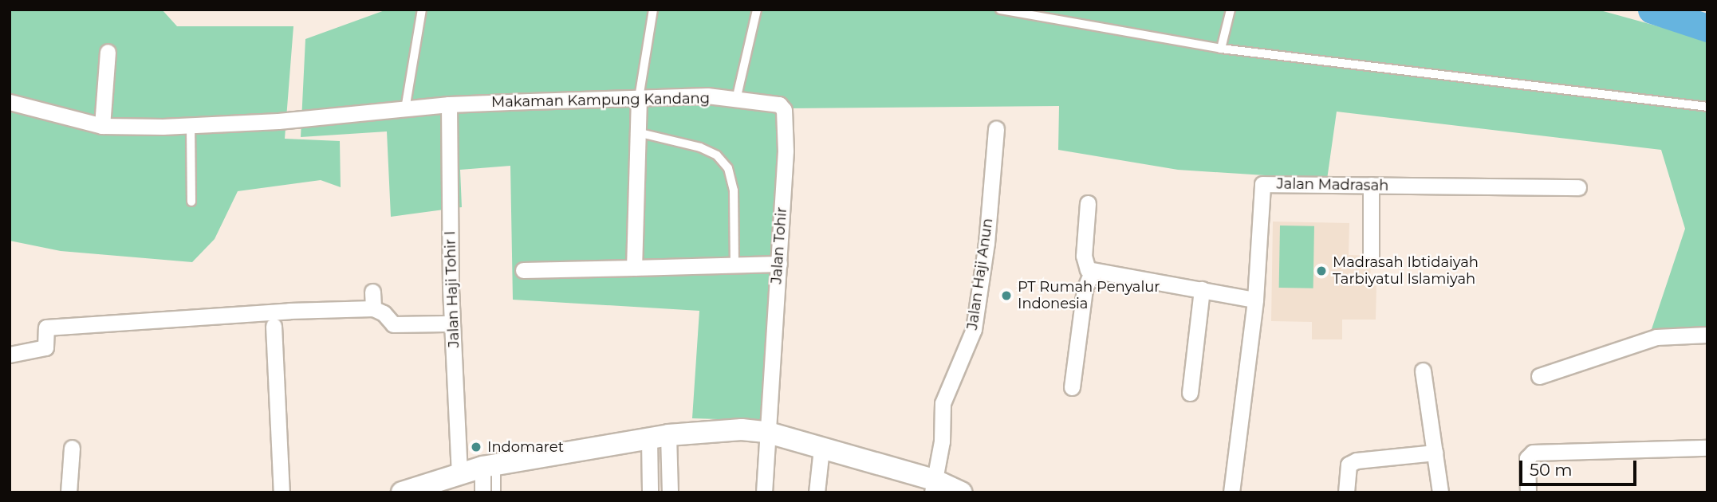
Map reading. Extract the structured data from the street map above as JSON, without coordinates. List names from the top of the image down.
{
  "streets": {
    "street": [
      "Makaman Kampung Kandang",
      "Jalan Madrasah",
      "Jalan Tohir",
      "Jalan Haji Anun",
      "Jalan Haji Tohir I"
    ]
  },
  "crossings": [
    ["Makaman Kampung Kandang", "Jalan Tohir"],
    ["Makaman Kampung Kandang", "Jalan Haji Tohir I"]
  ],
  "places": ["Madrasah Ibtidaiyah Tarbiyatul Islamiyah", "PT Rumah Penyalur Indonesia", "Indomaret"],
  "scale_bar": "50 m"
}
